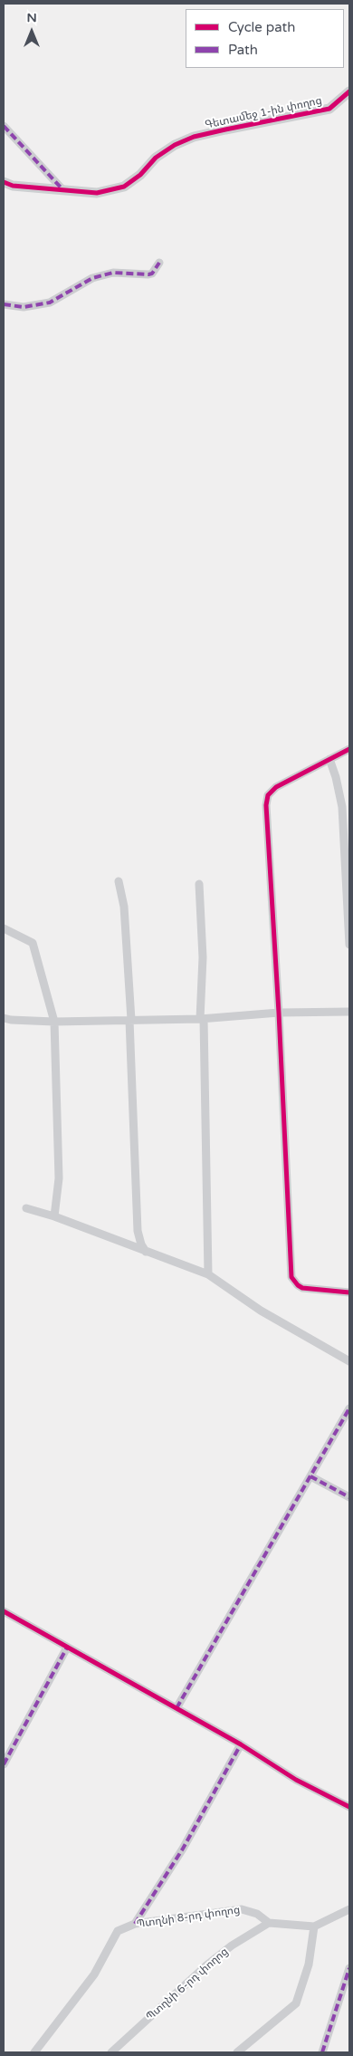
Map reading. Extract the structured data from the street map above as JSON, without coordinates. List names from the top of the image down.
{
  "streets": {
    "street": ["Գետամեջ 1-ին փողոց", "Պտղնի 8-րդ փողոց", "Պտղնի 6-րդ փողոց"]
  },
  "crossings": [
    ["Պտղնի 8-րդ փողոց", "Պտղնի 6-րդ փողոց"]
  ],
  "legend": ["Cycle path", "Path"],
  "north": "top"
}
